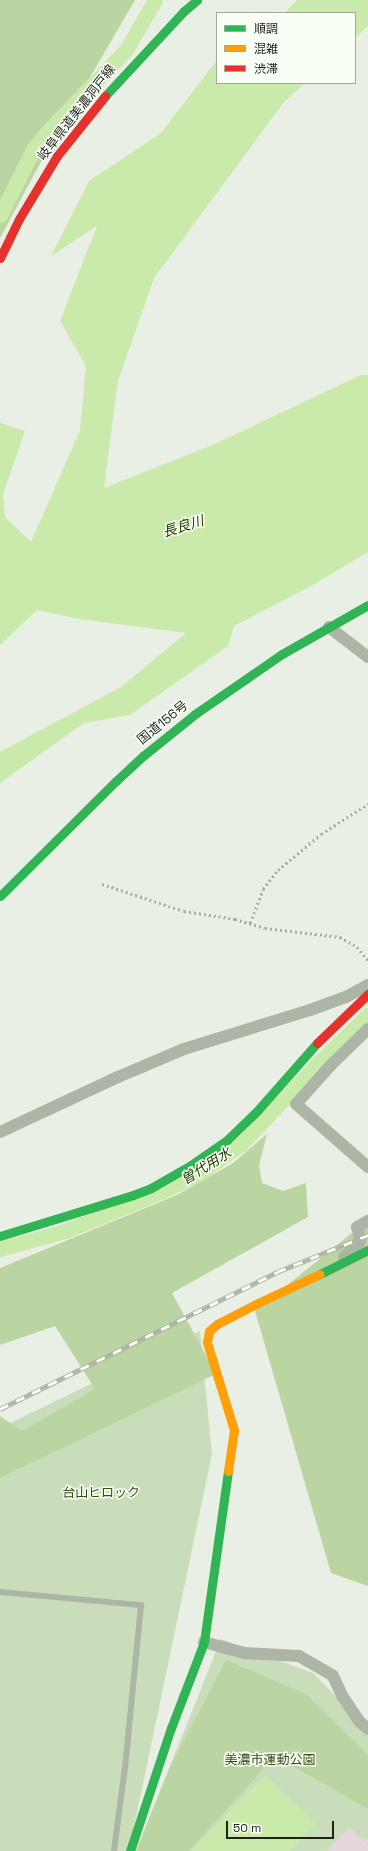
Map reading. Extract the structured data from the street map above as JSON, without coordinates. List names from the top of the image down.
{
  "streets": {
    "main road": ["岐阜県道美濃洞戸線", "国道156号"]
  },
  "water": ["長良川", "曽代用水"],
  "parks": ["台山ヒロック", "美濃市運動公園"],
  "legend": ["順調", "混雑", "渋滞"],
  "scale_bar": "50 m"
}
